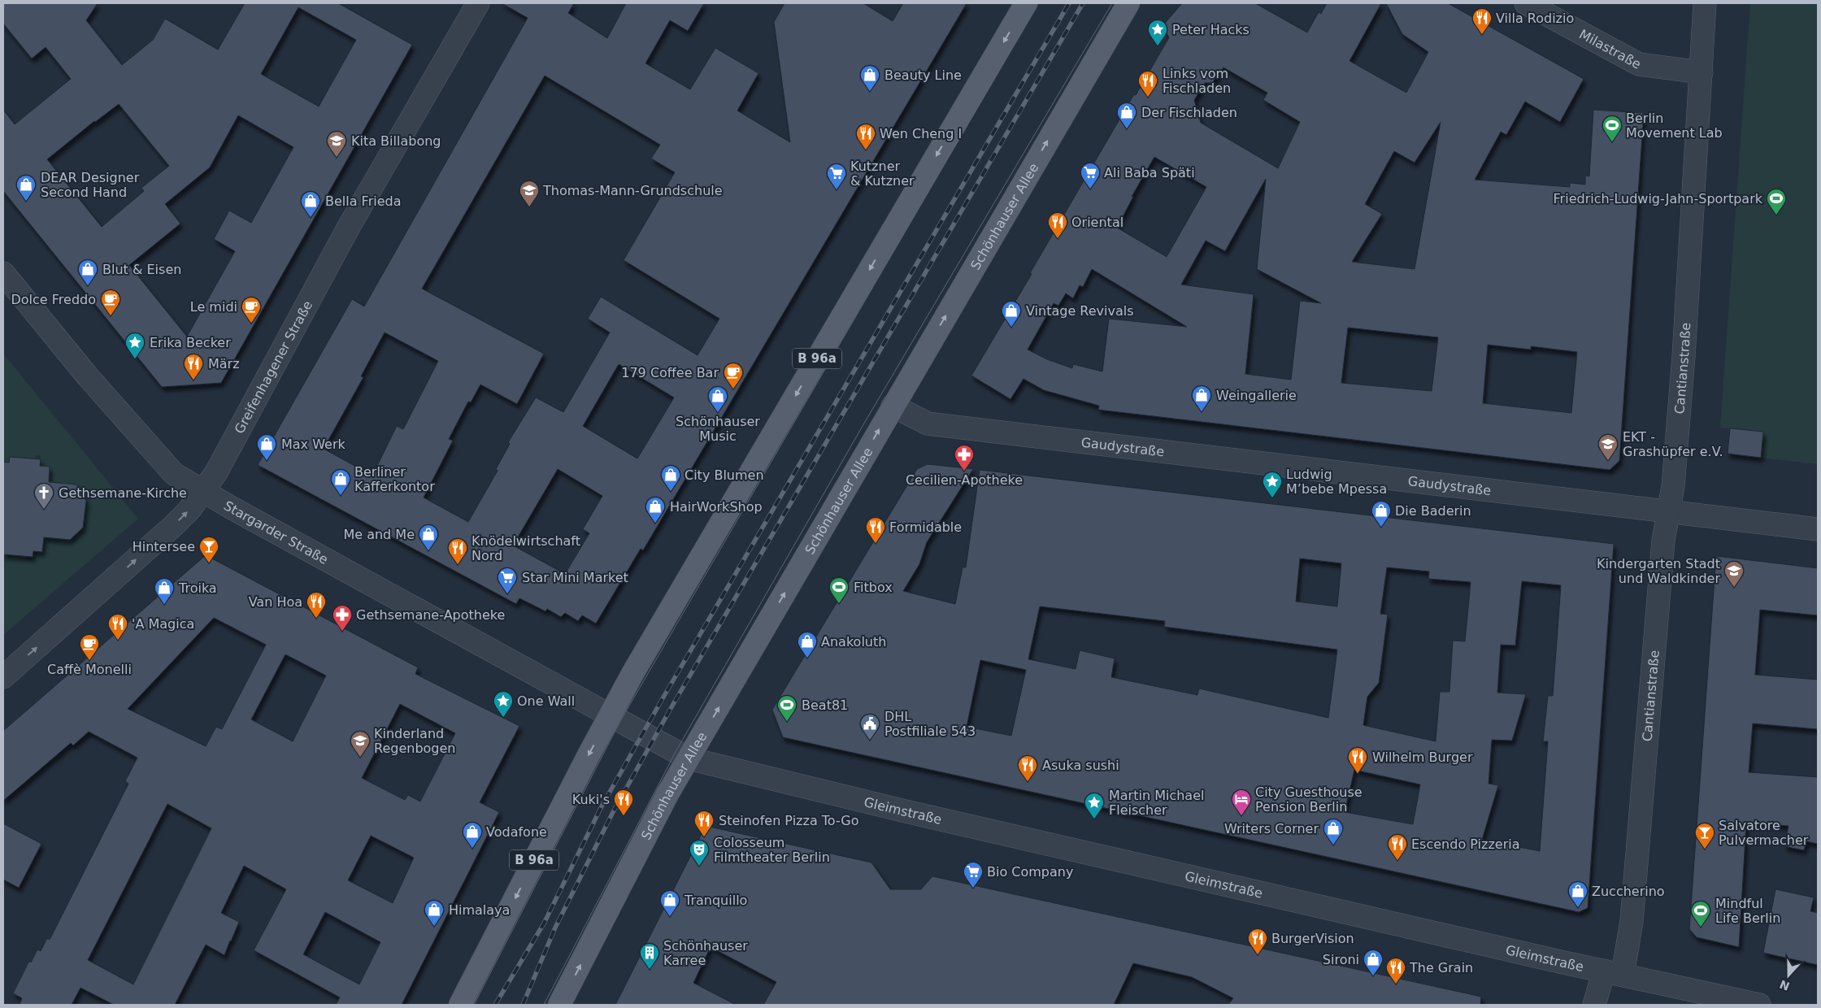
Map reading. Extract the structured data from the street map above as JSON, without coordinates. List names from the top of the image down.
{
  "streets": {
    "main road": ["Schönhauser Allee", "B 96a"],
    "street": [
      "Milastraße",
      "Greifenhagener Straße",
      "Cantianstraße",
      "Gaudystraße",
      "Stargarder Straße",
      "Gleimstraße"
    ]
  },
  "crossings": [
    ["Milastraße", "Cantianstraße"],
    ["Schönhauser Allee", "Gaudystraße"],
    ["Schönhauser Allee", "Stargarder Straße"],
    ["Schönhauser Allee", "Gleimstraße"],
    ["B 96a", "Stargarder Straße"],
    ["Greifenhagener Straße", "Stargarder Straße"],
    ["Cantianstraße", "Gaudystraße"],
    ["Cantianstraße", "Gleimstraße"],
    ["Stargarder Straße", "Gleimstraße"]
  ],
  "places": {
    "restaurant": [
      "Villa Rodizio",
      "Links vom Fischladen",
      "Wen Cheng I",
      "Oriental",
      "März",
      "Formidable",
      "Knödelwirtschaft Nord",
      "Van Hoa",
      "'A Magica",
      "Wilhelm Burger",
      "Asuka sushi",
      "Kuki's",
      "Steinofen Pizza To-Go",
      "Escendo Pizzeria",
      "BurgerVision",
      "The Grain"
    ],
    "place": [
      "Peter Hacks",
      "Erika Becker",
      "Ludwig M’bebe Mpessa",
      "One Wall",
      "Martin Michael Fleischer"
    ],
    "shop": [
      "Beauty Line",
      "Der Fischladen",
      "DEAR Designer Second Hand",
      "Bella Frieda",
      "Blut & Eisen",
      "Vintage Revivals",
      "Weingallerie",
      "Schönhauser Music",
      "Max Werk",
      "City Blumen",
      "Berliner Kafferkontor",
      "HairWorkShop",
      "Die Baderin",
      "Me and Me",
      "Troika",
      "Anakoluth",
      "Writers Corner",
      "Vodafone",
      "Zuccherino",
      "Tranquillo",
      "Himalaya",
      "Sironi"
    ],
    "sports": [
      "Berlin Movement Lab",
      "Friedrich-Ludwig-Jahn-Sportpark",
      "Fitbox",
      "Beat81",
      "Mindful Life Berlin"
    ],
    "school or university": [
      "Kita Billabong",
      "Thomas-Mann-Grundschule",
      "EKT - Grashüpfer e.V.",
      "Kindergarten Stadt und Waldkinder",
      "Kinderland Regenbogen"
    ],
    "supermarket": [
      "Ali Baba Späti",
      "Kutzner & Kutzner",
      "Star Mini Market",
      "Bio Company"
    ],
    "cafe": [
      "Dolce Freddo",
      "Le midi",
      "179 Coffee Bar",
      "Caffè Monelli"
    ],
    "pharmacy": ["Cecilien-Apotheke", "Gethsemane-Apotheke"],
    "church": ["Gethsemane-Kirche"],
    "bar": ["Hintersee", "Salvatore Pulvermacher"],
    "public building": ["DHL Postfiliale 543"],
    "hotel": ["City Guesthouse Pension Berlin"],
    "theatre": ["Colosseum Filmtheater Berlin"],
    "building": ["Schönhauser Karree"]
  },
  "north": "bottom"
}
